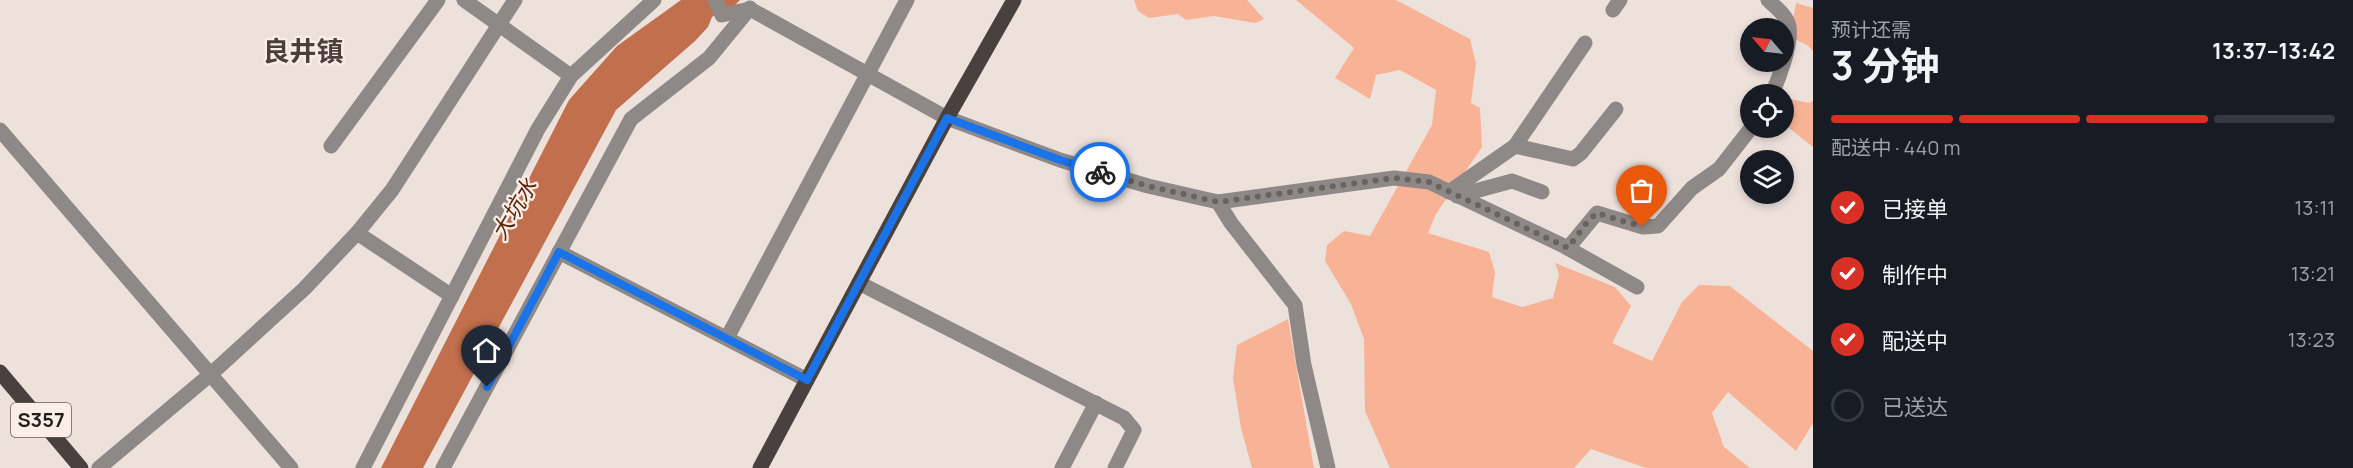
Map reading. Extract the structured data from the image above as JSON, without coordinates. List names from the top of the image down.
{
  "streets": {
    "main road": ["S357"]
  },
  "districts": ["良井镇"],
  "water": ["大坑水"],
  "north": "top left",
  "page": {
    "heading": ["3 分钟", "预计还需", "13:37–13:42"],
    "bar": "配送中 · 440 m",
    "list": [
      ["已接单", "13:11"],
      ["制作中", "13:21"],
      ["配送中", "13:23"],
      "已送达"
    ]
  }
}
